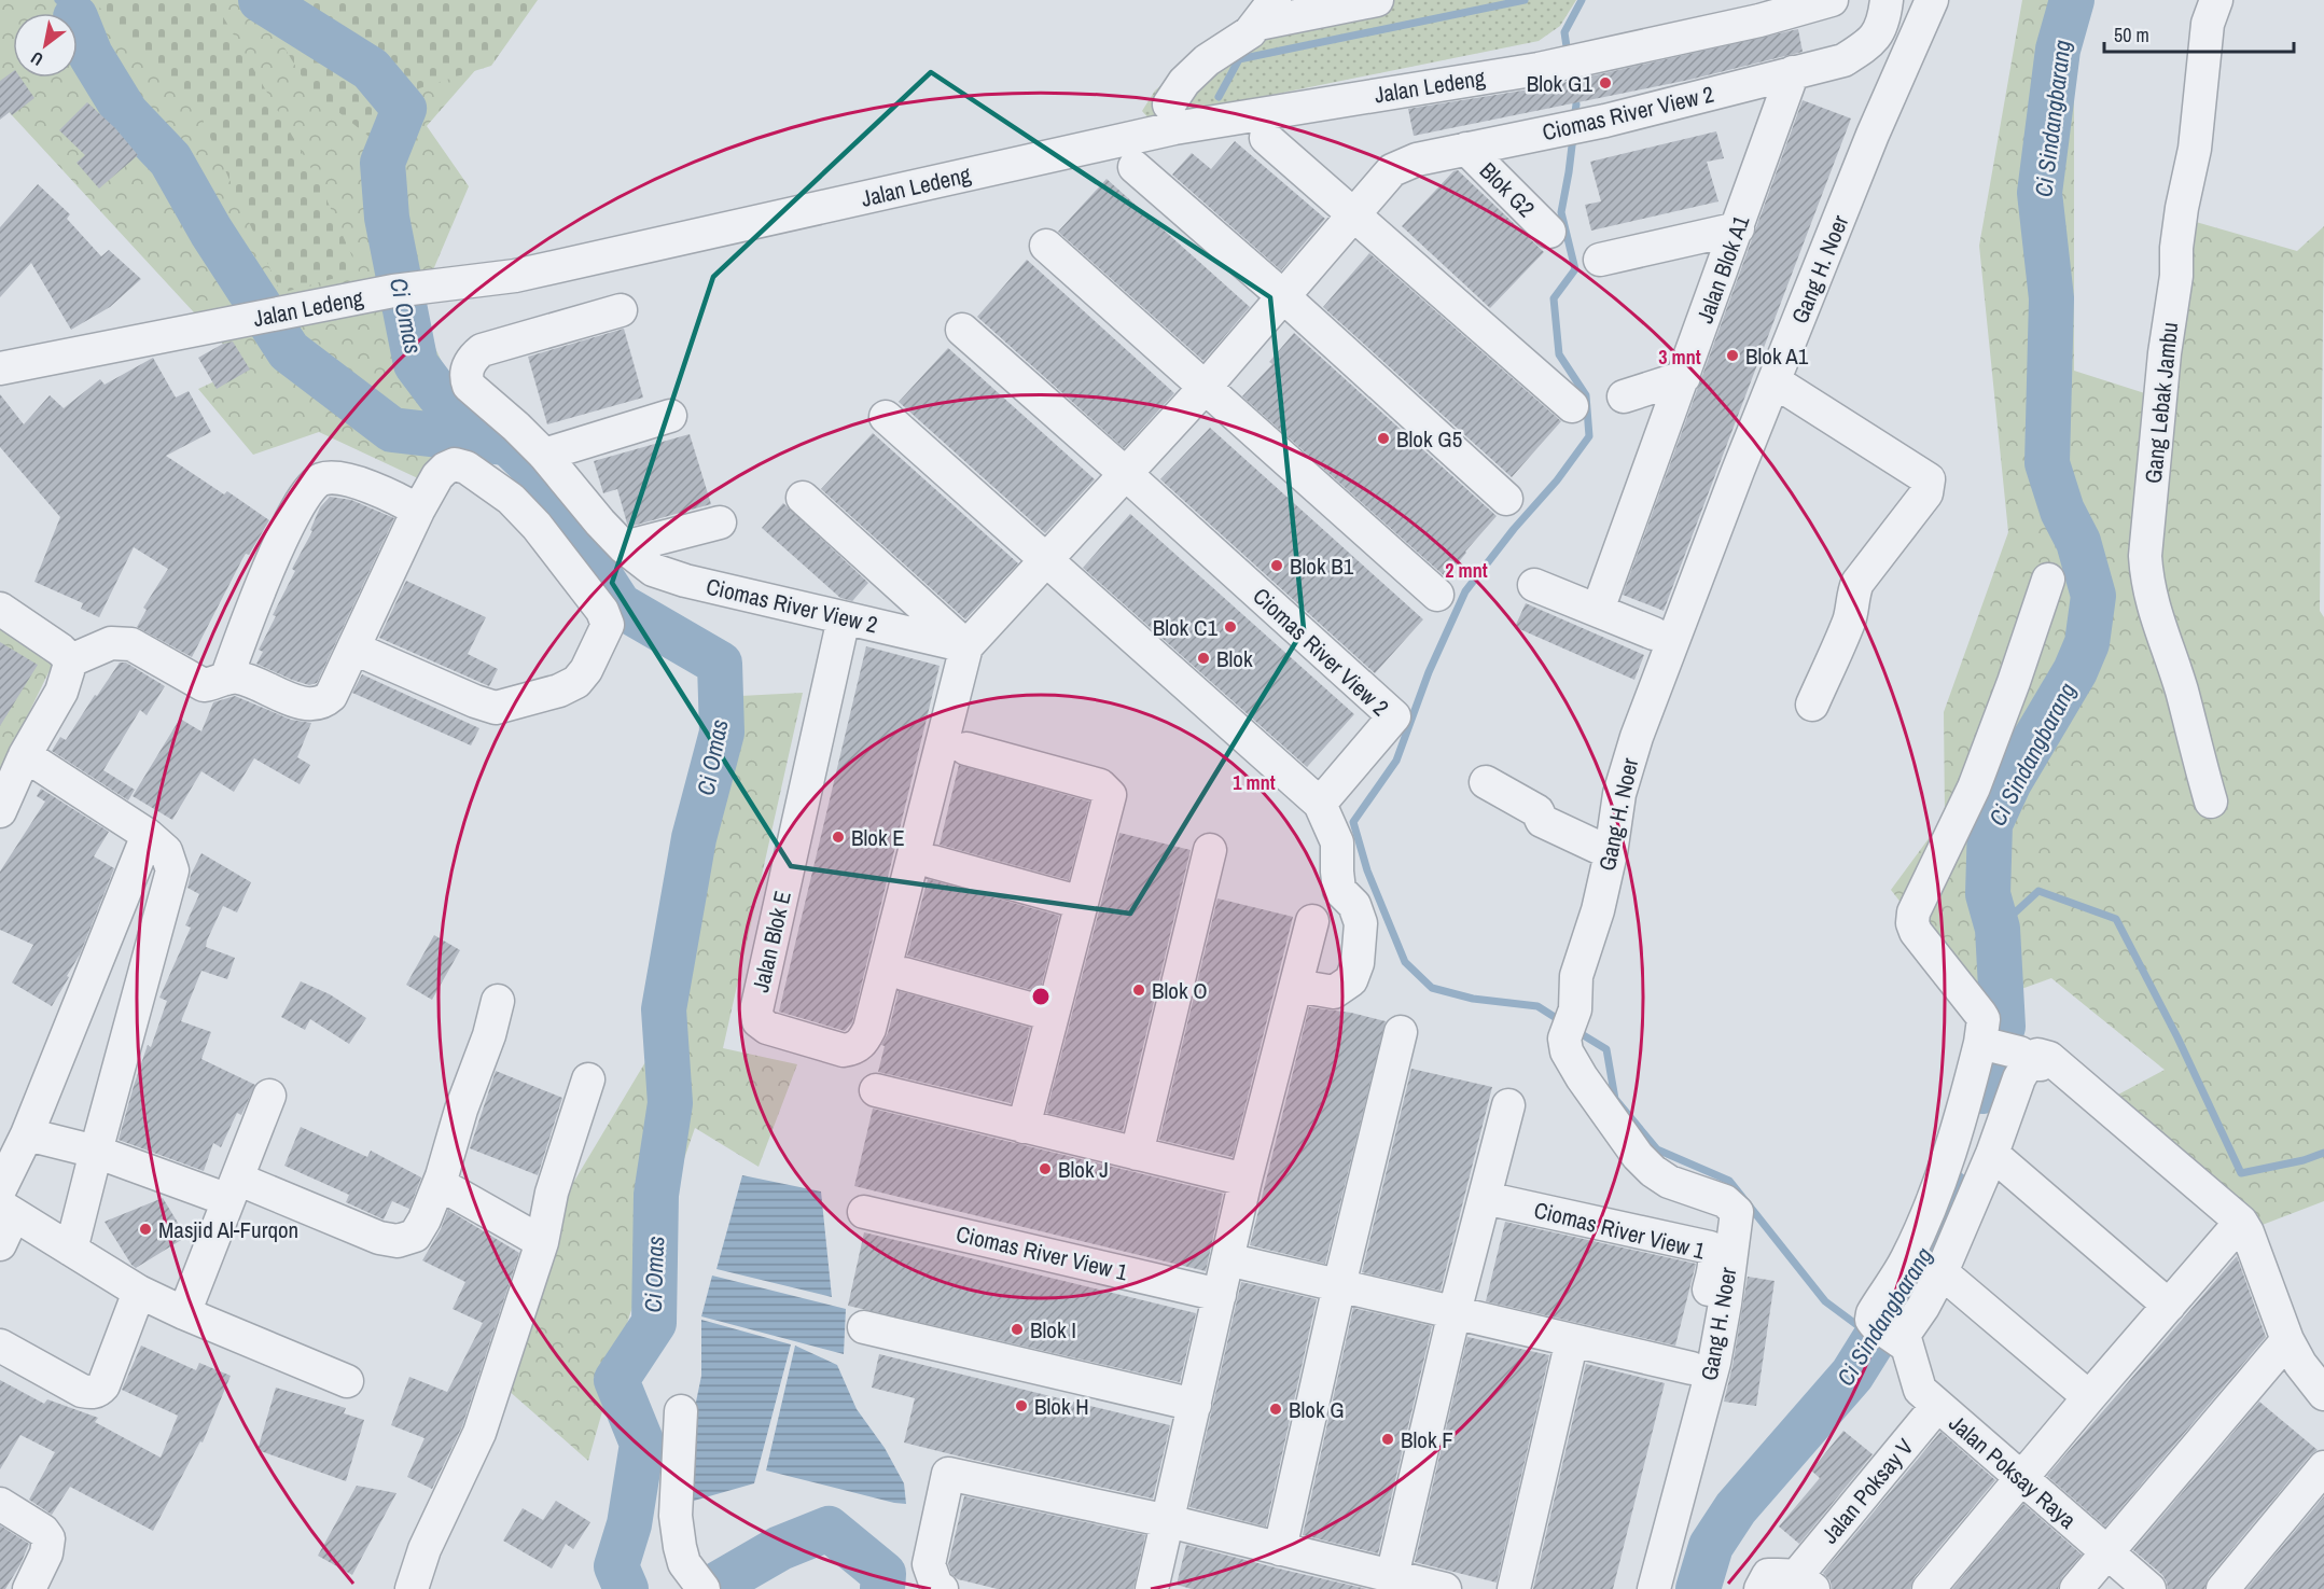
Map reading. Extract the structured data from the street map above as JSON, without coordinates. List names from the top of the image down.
{
  "streets": {
    "street": [
      "Jalan Ledeng",
      "Ciomas River View 2",
      "Blok G2",
      "Jalan Blok A1",
      "Gang H. Noer",
      "Gang Lebak Jambu",
      "Jalan Blok E",
      "Ciomas River View 1",
      "Jalan Poksay Raya",
      "Jalan Poksay V"
    ]
  },
  "crossings": [
    ["Ciomas River View 2", "Blok G2"],
    ["Ciomas River View 2", "Jalan Blok A1"],
    ["Ciomas River View 2", "Jalan Blok E"],
    ["Jalan Poksay Raya", "Jalan Poksay V"]
  ],
  "water": ["Ci Sindangbarang", "Ci Omas"],
  "places": [
    "Blok G1",
    "Blok A1",
    "Blok G5",
    "Blok B1",
    "Blok C1",
    "Blok",
    "Blok E",
    "Blok O",
    "Blok J",
    "Masjid Al-Furqon",
    "Blok I",
    "Blok H",
    "Blok G",
    "Blok F"
  ],
  "scale_bar": "50 m",
  "north": "bottom left",
  "rings": ["3 mnt", "2 mnt", "1 mnt"]
}
